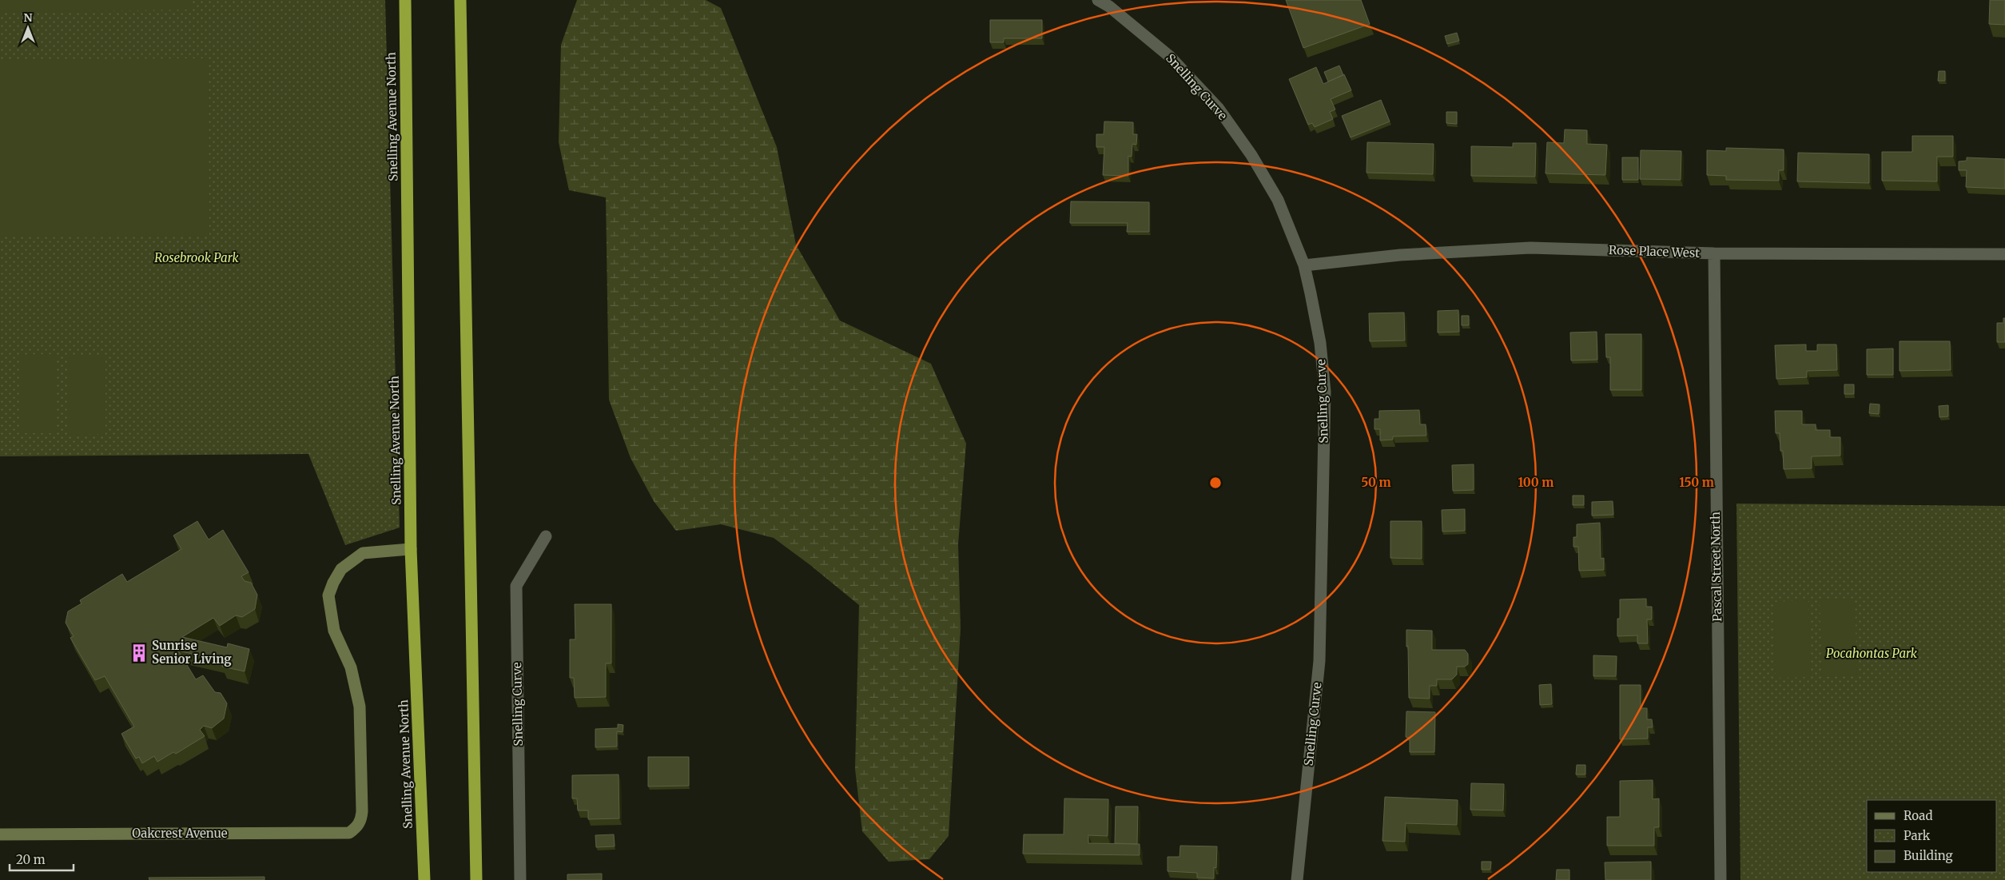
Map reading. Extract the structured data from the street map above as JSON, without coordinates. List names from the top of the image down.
{
  "streets": {
    "highway": ["Snelling Avenue North"],
    "street": [
      "Snelling Curve",
      "Rose Place West",
      "Pascal Street North",
      "Oakcrest Avenue"
    ]
  },
  "crossings": [
    ["Snelling Curve", "Rose Place West"],
    ["Snelling Avenue North", "Oakcrest Avenue"],
    ["Rose Place West", "Pascal Street North"]
  ],
  "parks": ["Rosebrook Park", "Pocahontas Park"],
  "places": {
    "building": ["Sunrise Senior Living"]
  },
  "legend": ["Road", "Park", "Building"],
  "scale_bar": "20 m",
  "north": "top",
  "rings": ["50 m", "100 m", "150 m"]
}
